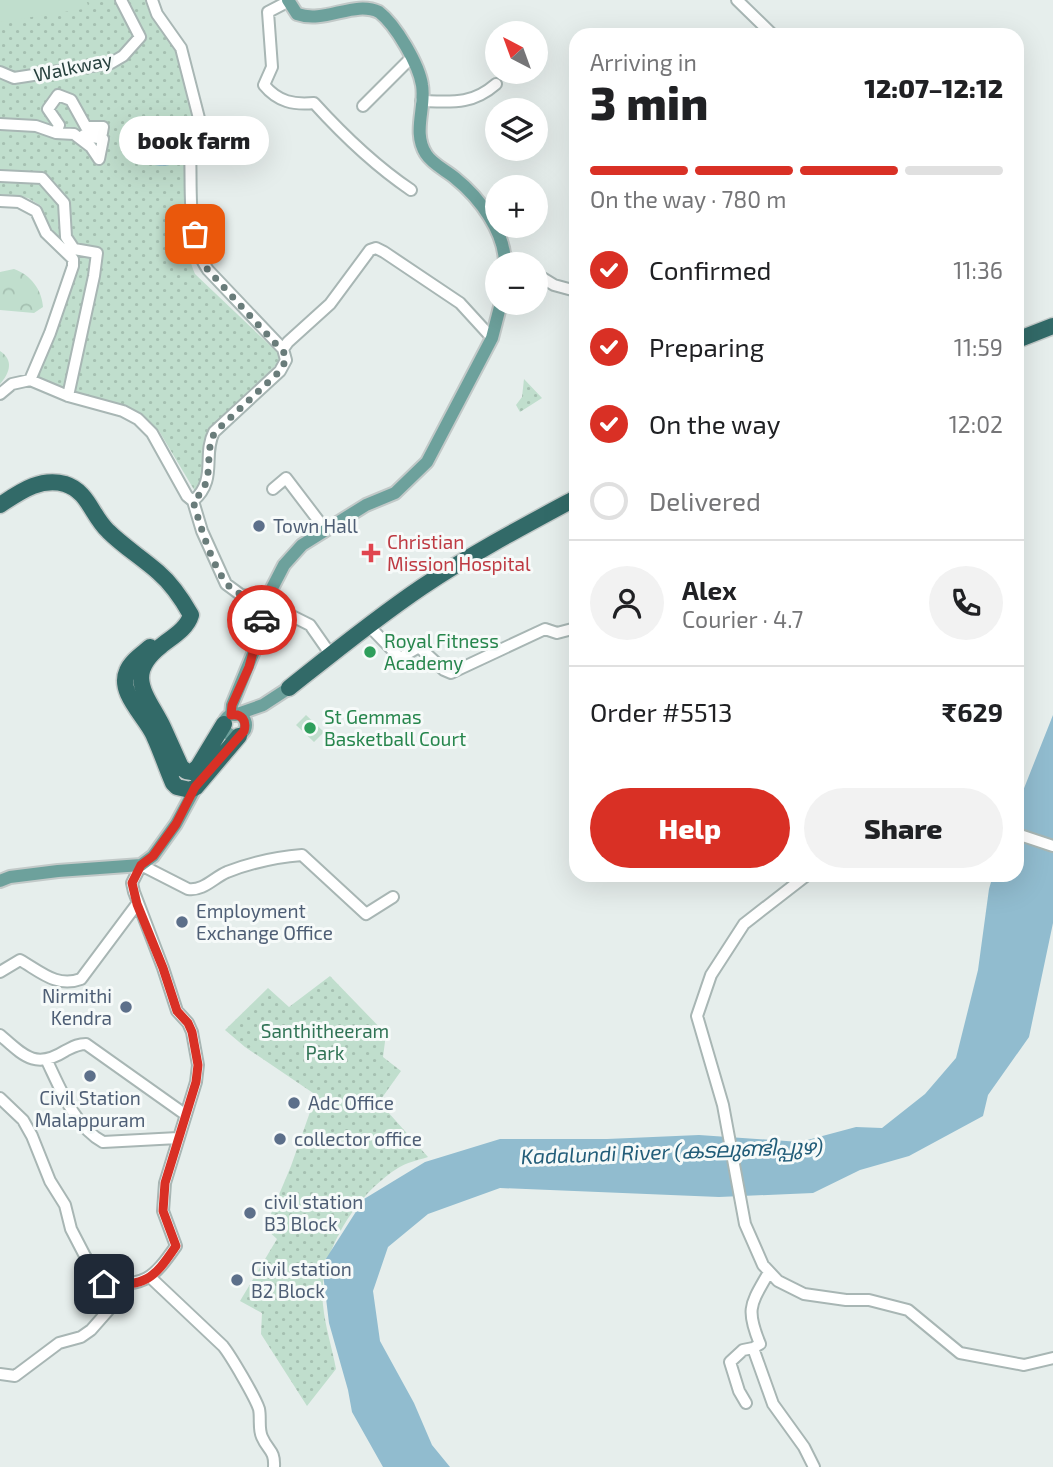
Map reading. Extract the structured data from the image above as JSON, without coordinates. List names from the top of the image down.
{
  "streets": {
    "street": ["Walkway"]
  },
  "water": ["Kadalundi River (കടലുണ്ടിപ്പുഴ)"],
  "parks": ["Santhitheeram Park"],
  "places": {
    "other": [
      "book farm",
      "Town Hall",
      "Royal Fitness Academy",
      "St Gemmas Basketball Court",
      "Employment Exchange Office",
      "Nirmithi Kendra",
      "Civil Station Malappuram",
      "Adc Office",
      "collector office",
      "civil station B3 Block",
      "Civil station B2 Block"
    ],
    "health": ["Christian Mission Hospital"]
  },
  "north": "top left",
  "page": {
    "map_buttons": ["+", "−"],
    "heading": ["3 min", "Arriving in", "12:07–12:12"],
    "panel": [
      "Alex",
      "Courier · 4.7",
      "Order #5513",
      "₹629"
    ],
    "bubble": "book farm",
    "bar": "On the way · 780 m",
    "list": [
      ["Confirmed", "11:36"],
      ["Preparing", "11:59"],
      ["On the way", "12:02"],
      "Delivered"
    ],
    "buttons": ["Help", "Share"]
  }
}
